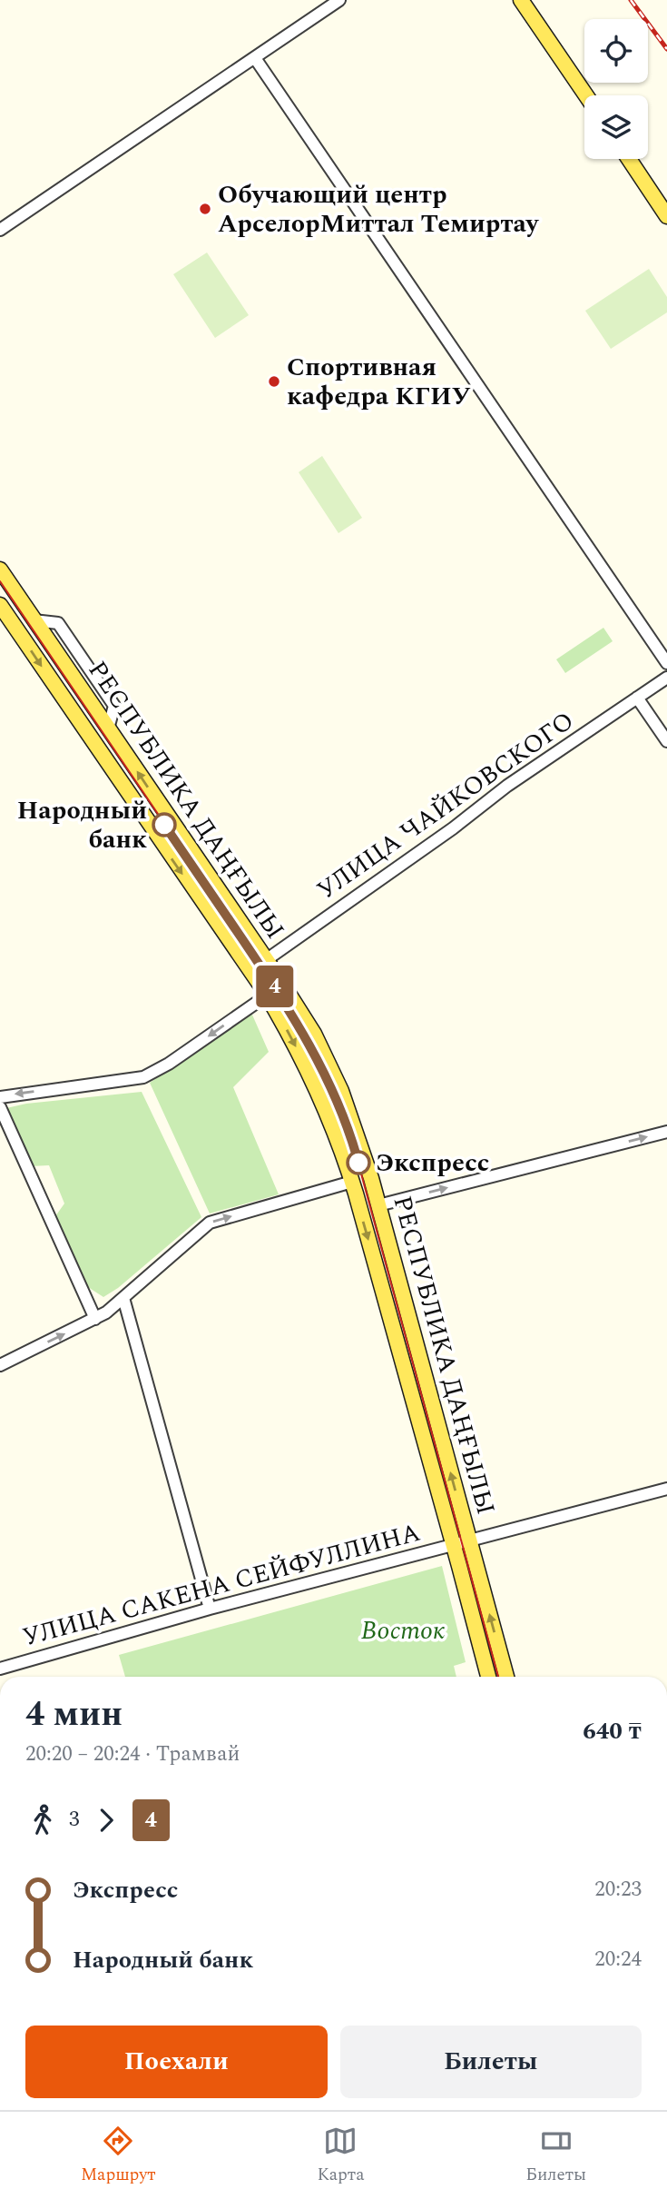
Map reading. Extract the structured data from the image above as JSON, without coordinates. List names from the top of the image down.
{
  "streets": {
    "main road": ["РЕСПУБЛИКА ДАҢҒЫЛЫ"],
    "street": ["УЛИЦА ЧАЙКОВСКОГО", "УЛИЦА САКЕНА СЕЙФУЛЛИНА"]
  },
  "crossings": [
    ["РЕСПУБЛИКА ДАҢҒЫЛЫ", "УЛИЦА ЧАЙКОВСКОГО"],
    ["РЕСПУБЛИКА ДАҢҒЫЛЫ", "УЛИЦА САКЕНА СЕЙФУЛЛИНА"]
  ],
  "parks": ["Восток"],
  "places": [
    "Обучающий центр АрселорМиттал Темиртау",
    "Спортивная кафедра КГИУ",
    "Народный банк",
    "Экспресс"
  ],
  "lines": ["tram line 4"],
  "page": {
    "on_map": "4",
    "heading": ["4 мин", "20:20 – 20:24 · Трамвай", "640 ₸"],
    "legs": ["3", "4"],
    "list": [
      {
        "name": "Экспресс",
        "value": "20:23"
      },
      {
        "name": "Народный банк",
        "value": "20:24"
      }
    ],
    "buttons": ["Поехали", "Билеты"],
    "tabs": ["Маршрут", "Карта", "Билеты"]
  }
}
